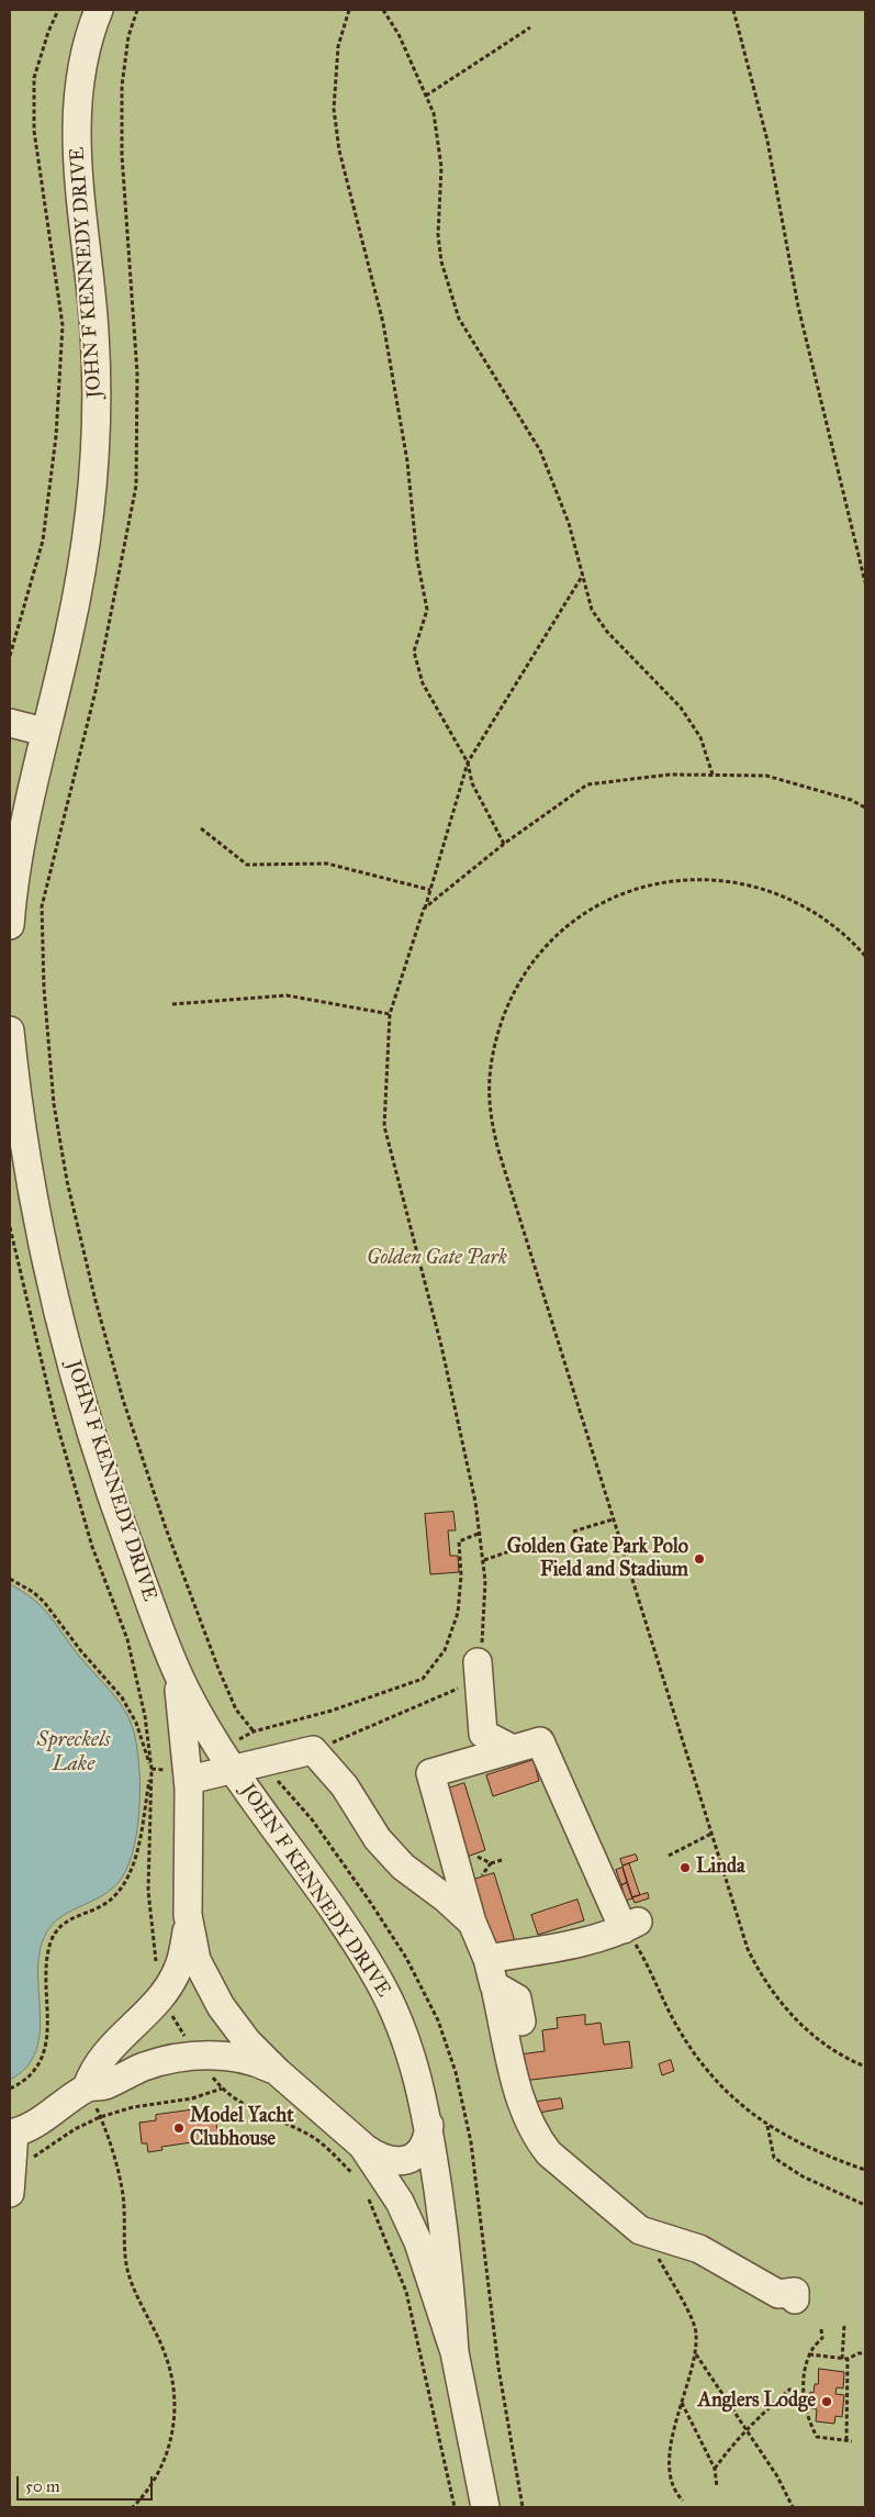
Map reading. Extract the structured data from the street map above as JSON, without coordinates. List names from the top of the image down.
{
  "streets": {
    "street": ["JOHN F KENNEDY DRIVE"]
  },
  "water": ["Spreckels Lake"],
  "parks": ["Golden Gate Park"],
  "places": [
    "Golden Gate Park Polo Field and Stadium",
    "Linda",
    "Model Yacht Clubhouse",
    "Anglers Lodge"
  ],
  "scale_bar": "50 m"
}
